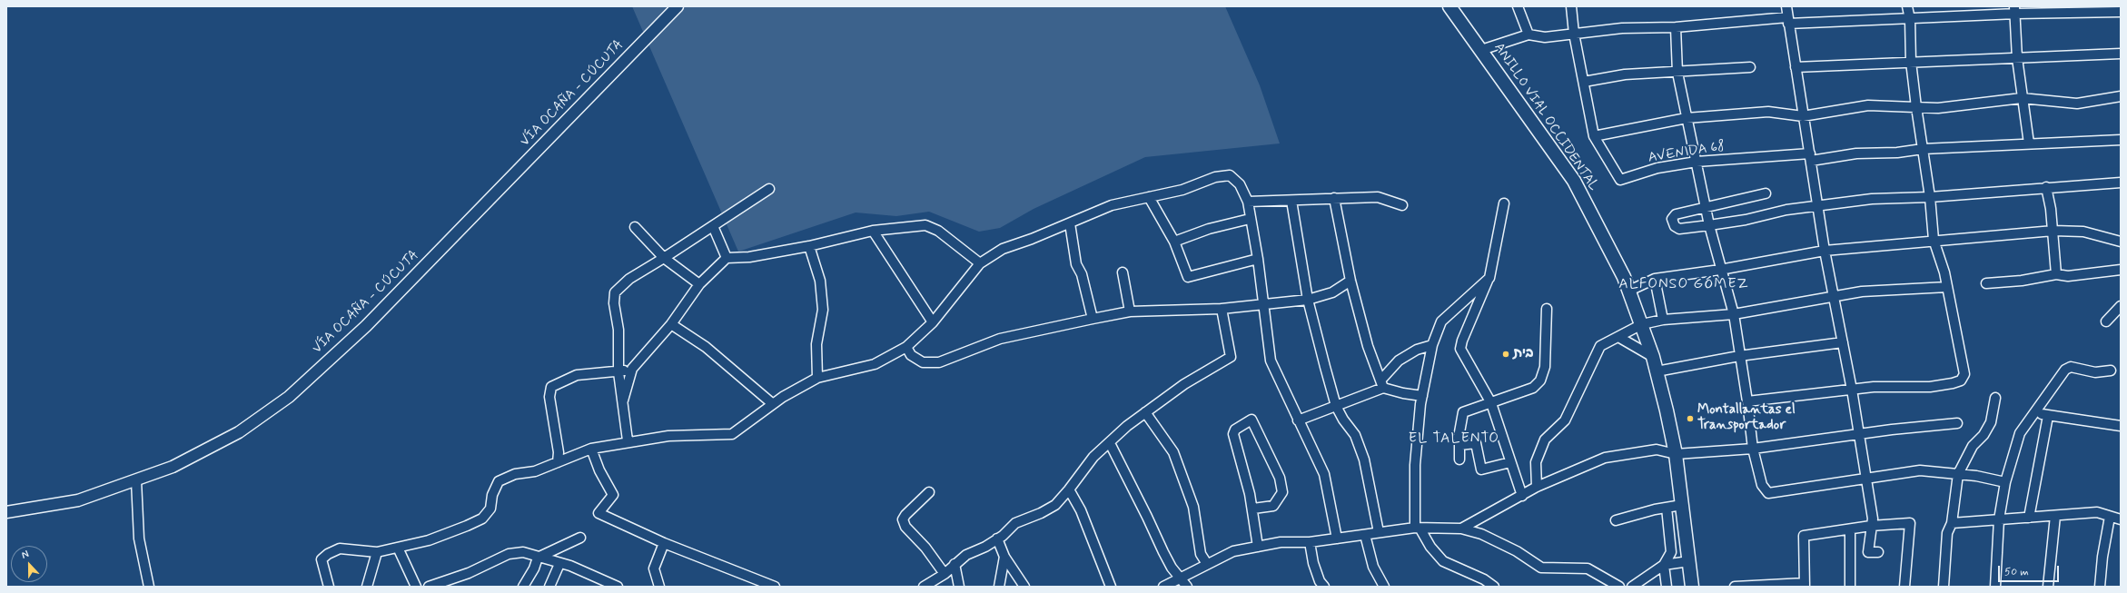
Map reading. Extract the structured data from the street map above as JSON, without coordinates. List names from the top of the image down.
{
  "streets": {
    "highway": ["ANILLO VIAL OCCIDENTAL"],
    "main road": ["VÍA OCAÑA - CÚCUTA"],
    "street": ["AVENIDA 68"]
  },
  "districts": ["ALFONSO GÓMEZ", "EL TALENTO"],
  "places": ["בית", "Montallantas el Transportador"],
  "scale_bar": "50 m",
  "north": "top"
}
